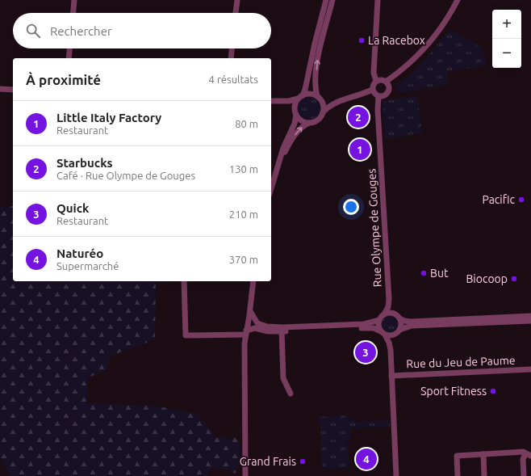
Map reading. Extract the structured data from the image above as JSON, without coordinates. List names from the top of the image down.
{
  "streets": {
    "street": ["Rue Olympe de Gouges", "Rue du Jeu de Paume"]
  },
  "places": [
    "La Racebox",
    "Pacific",
    "But",
    "Biocoop",
    "Sport Fitness",
    "Grand Frais"
  ],
  "page": {
    "map_buttons": ["+", "−"],
    "search": "Rechercher",
    "heading": ["À proximité", "4 résultats"],
    "list": [
      {
        "mark": "1",
        "name": "Little Italy Factory",
        "note": "Restaurant",
        "value": "80 m"
      },
      {
        "mark": "2",
        "name": "Starbucks",
        "note": "Café · Rue Olympe de Gouges",
        "value": "130 m"
      },
      {
        "mark": "3",
        "name": "Quick",
        "note": "Restaurant",
        "value": "210 m"
      },
      {
        "mark": "4",
        "name": "Naturéo",
        "note": "Supermarché",
        "value": "370 m"
      }
    ],
    "pins": [
      "2",
      "1",
      "3",
      "4"
    ]
  }
}
